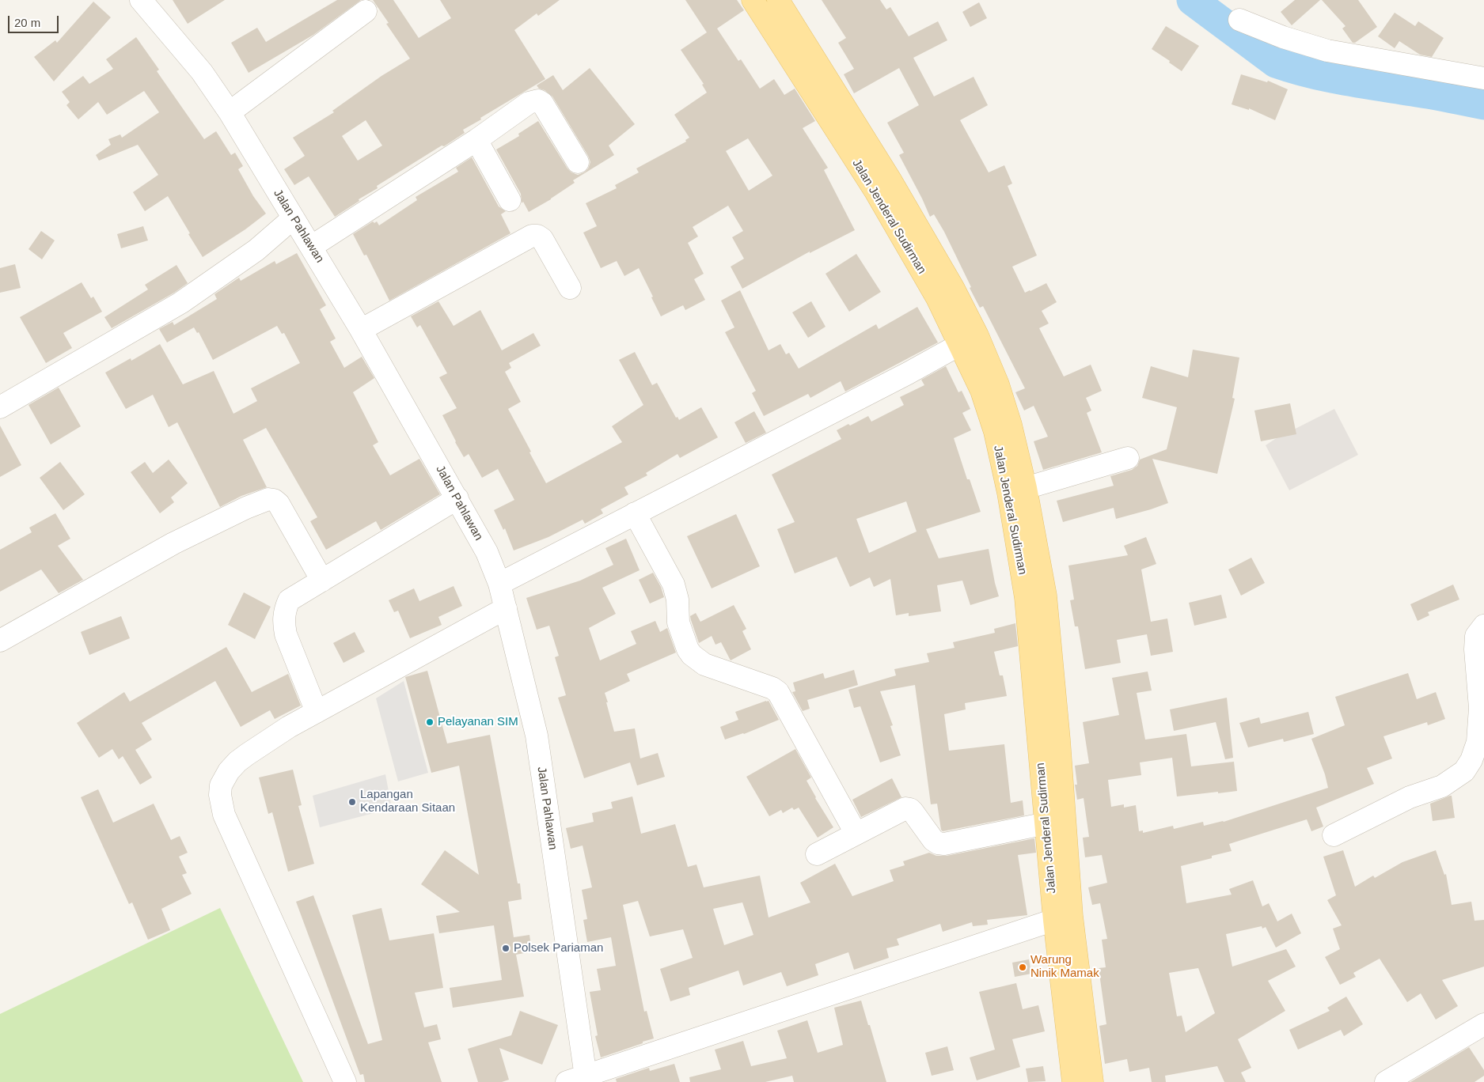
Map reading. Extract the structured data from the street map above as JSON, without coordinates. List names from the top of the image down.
{
  "streets": {
    "main road": ["Jalan Jenderal Sudirman"],
    "street": ["Jalan Pahlawan"]
  },
  "places": [
    "Pelayanan SIM",
    "Lapangan Kendaraan Sitaan",
    "Polsek Pariaman",
    "Warung Ninik Mamak"
  ],
  "scale_bar": "20 m"
}
